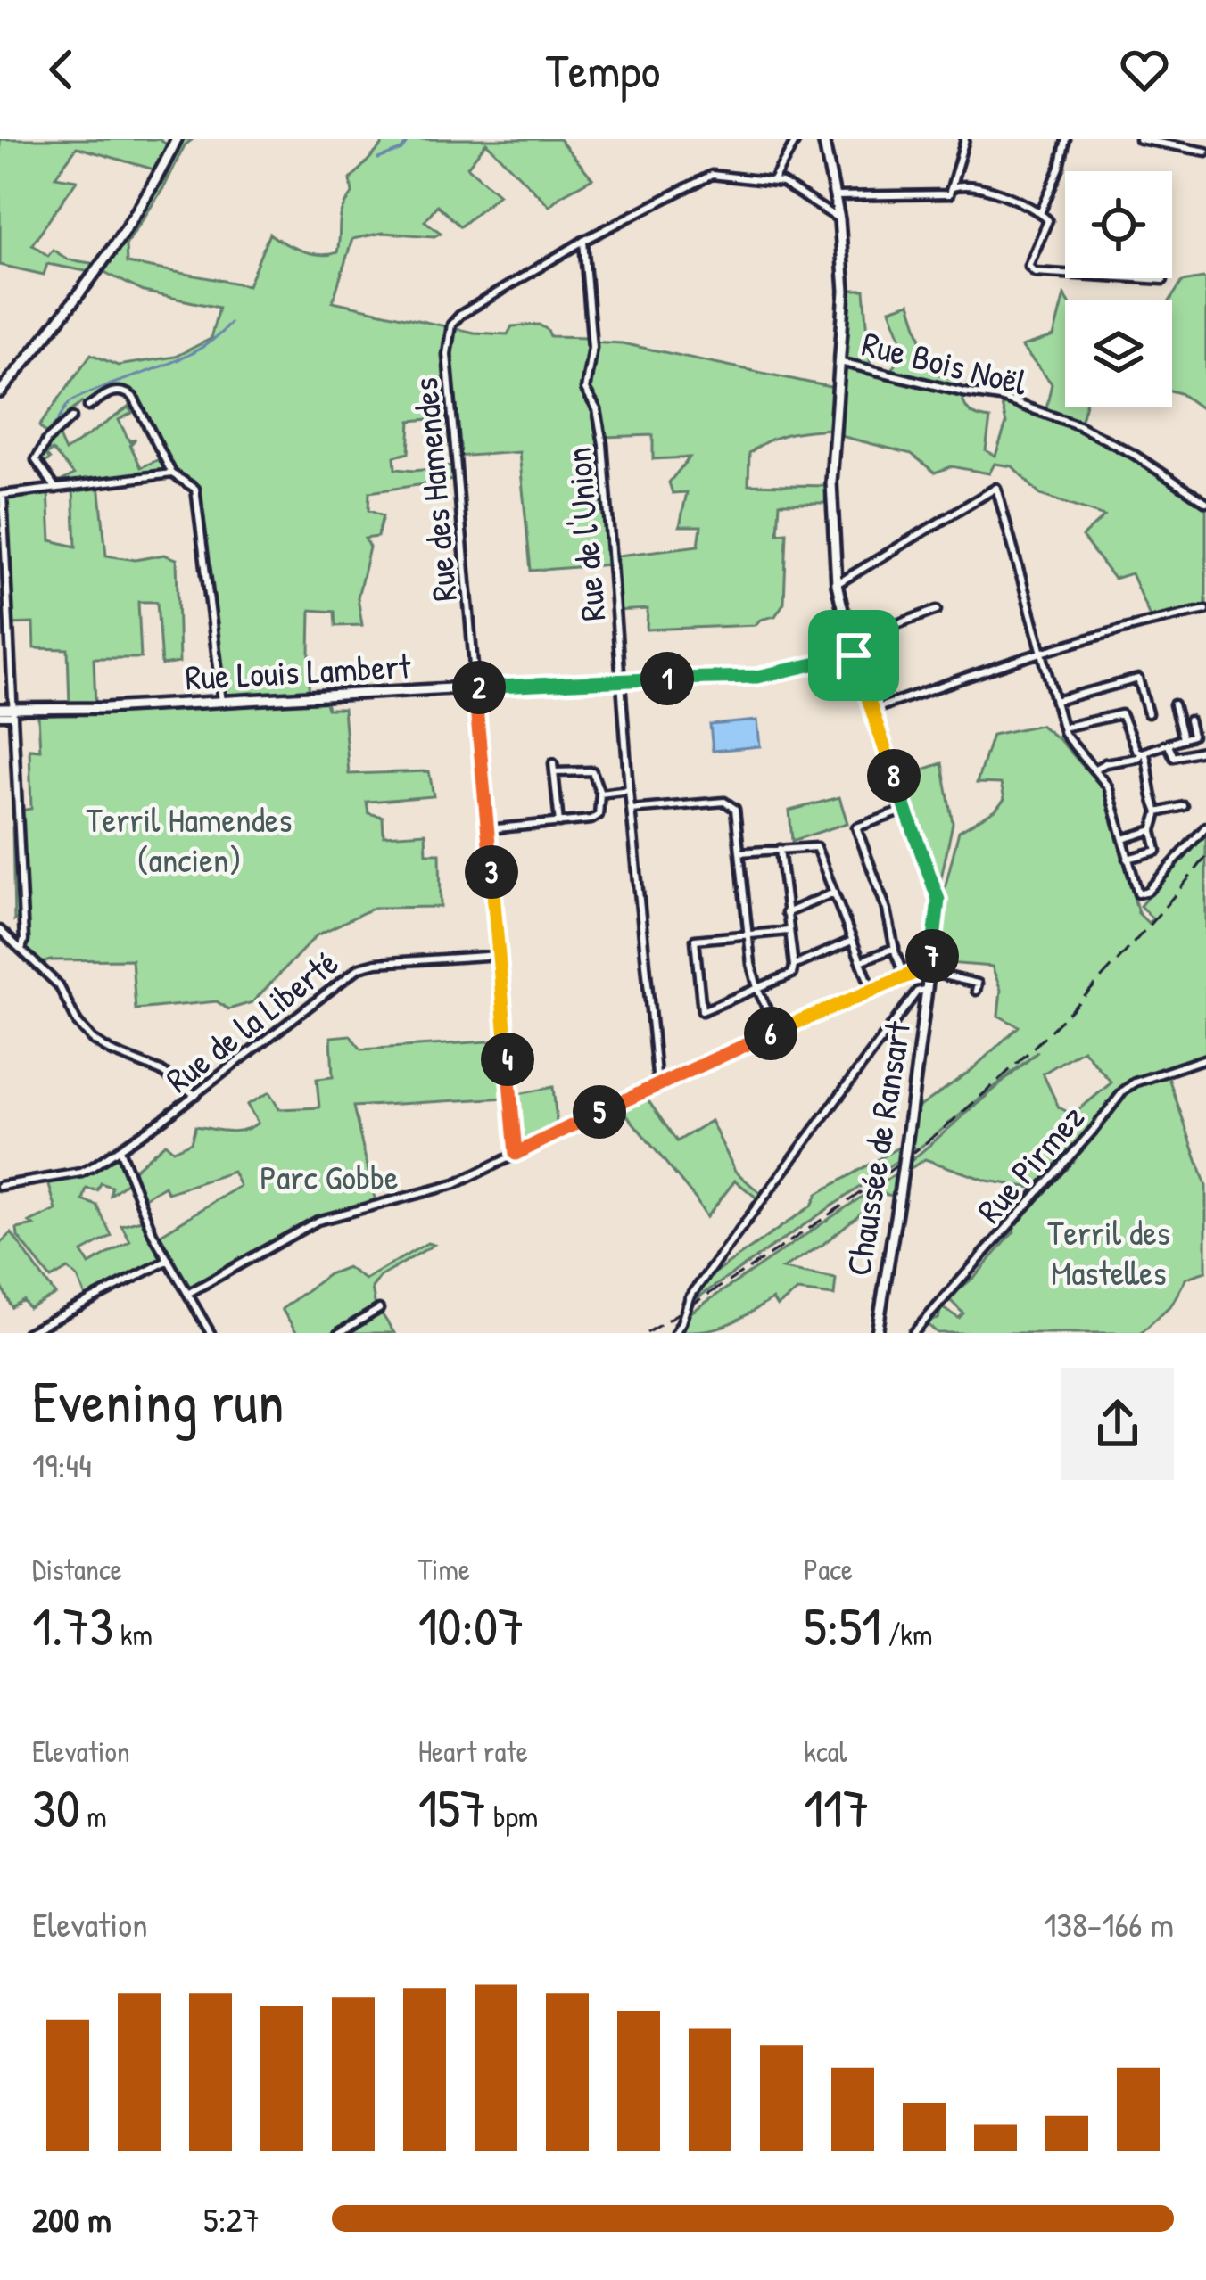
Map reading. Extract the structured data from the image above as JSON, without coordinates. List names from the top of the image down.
{
  "streets": {
    "main road": ["Rue Louis Lambert", "Chaussée de Ransart"],
    "street": [
      "Rue Bois Noël",
      "Rue des Hamendes",
      "Rue de l'Union",
      "Rue de la Liberté",
      "Rue Pirmez"
    ]
  },
  "crossings": [
    ["Rue Bois Noël", "Chaussée de Ransart"],
    ["Rue des Hamendes", "Rue de l'Union"],
    ["Rue des Hamendes", "Rue Louis Lambert"],
    ["Rue des Hamendes", "Rue de la Liberté"],
    ["Rue des Hamendes", "Chaussée de Ransart"],
    ["Rue de l'Union", "Rue Louis Lambert"],
    ["Rue Louis Lambert", "Chaussée de Ransart"]
  ],
  "parks": ["Terril Hamendes (ancien)", "Parc Gobbe", "Terril des Mastelles"],
  "page": {
    "header": "Tempo",
    "pins": [
      "1",
      "2",
      "8",
      "3",
      "7",
      "6",
      "4",
      "5"
    ],
    "heading": ["Evening run", "19:44"],
    "stats": [
      ["Distance", "1.73 km"],
      ["Time", "10:07"],
      ["Pace", "5:51 /km"],
      ["Elevation", "30 m"],
      ["Heart rate", "157 bpm"],
      ["kcal", "117"]
    ],
    "chart": ["Elevation", "138–166 m"],
    "list": [
      {
        "name": "200 m",
        "note": "5:27"
      }
    ]
  }
}
